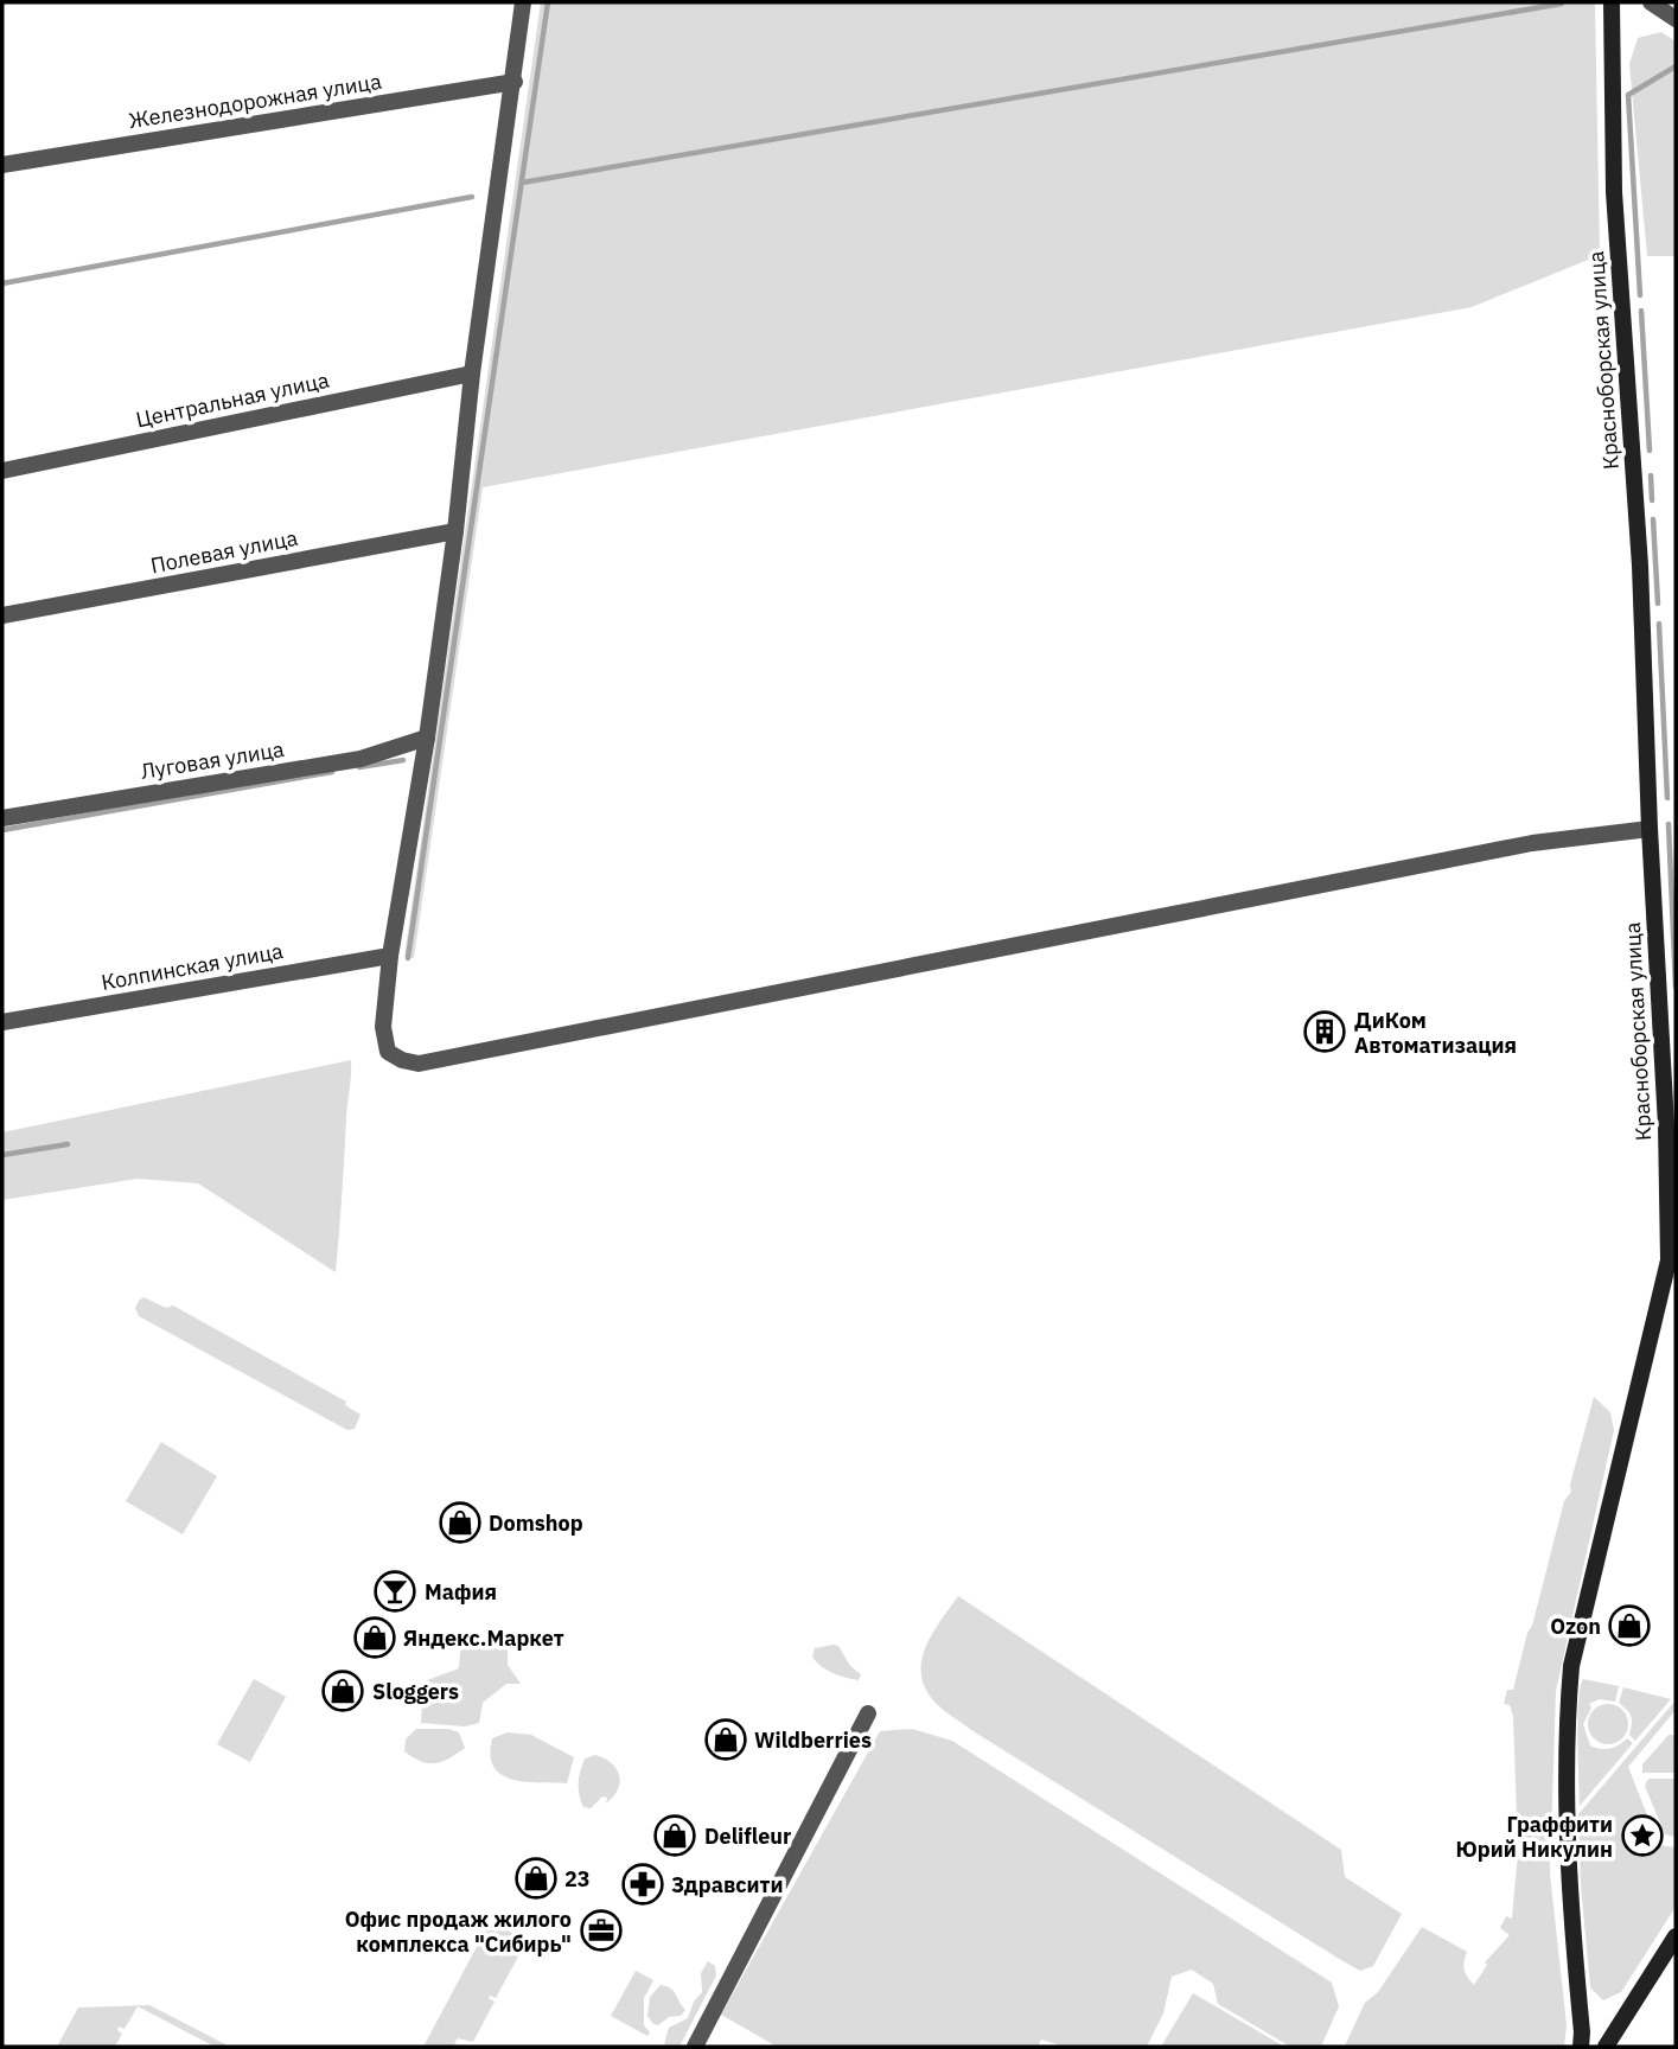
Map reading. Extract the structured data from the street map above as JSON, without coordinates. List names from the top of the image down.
{
  "streets": {
    "street": [
      "Железнодорожная улица",
      "Красноборская улица",
      "Центральная улица",
      "Полевая улица",
      "Луговая улица",
      "Колпинская улица"
    ]
  },
  "places": {
    "building": ["ДиКом Автоматизация"],
    "shop": [
      "Domshop",
      "Ozon",
      "Яндекс.Маркет",
      "Sloggers",
      "Wildberries",
      "Delifleur",
      "23"
    ],
    "bar": ["Мафия"],
    "place": ["Граффити Юрий Никулин"],
    "pharmacy": ["Здравсити"],
    "office": ["Офис продаж жилого комплекса \"Сибирь\""]
  }
}
